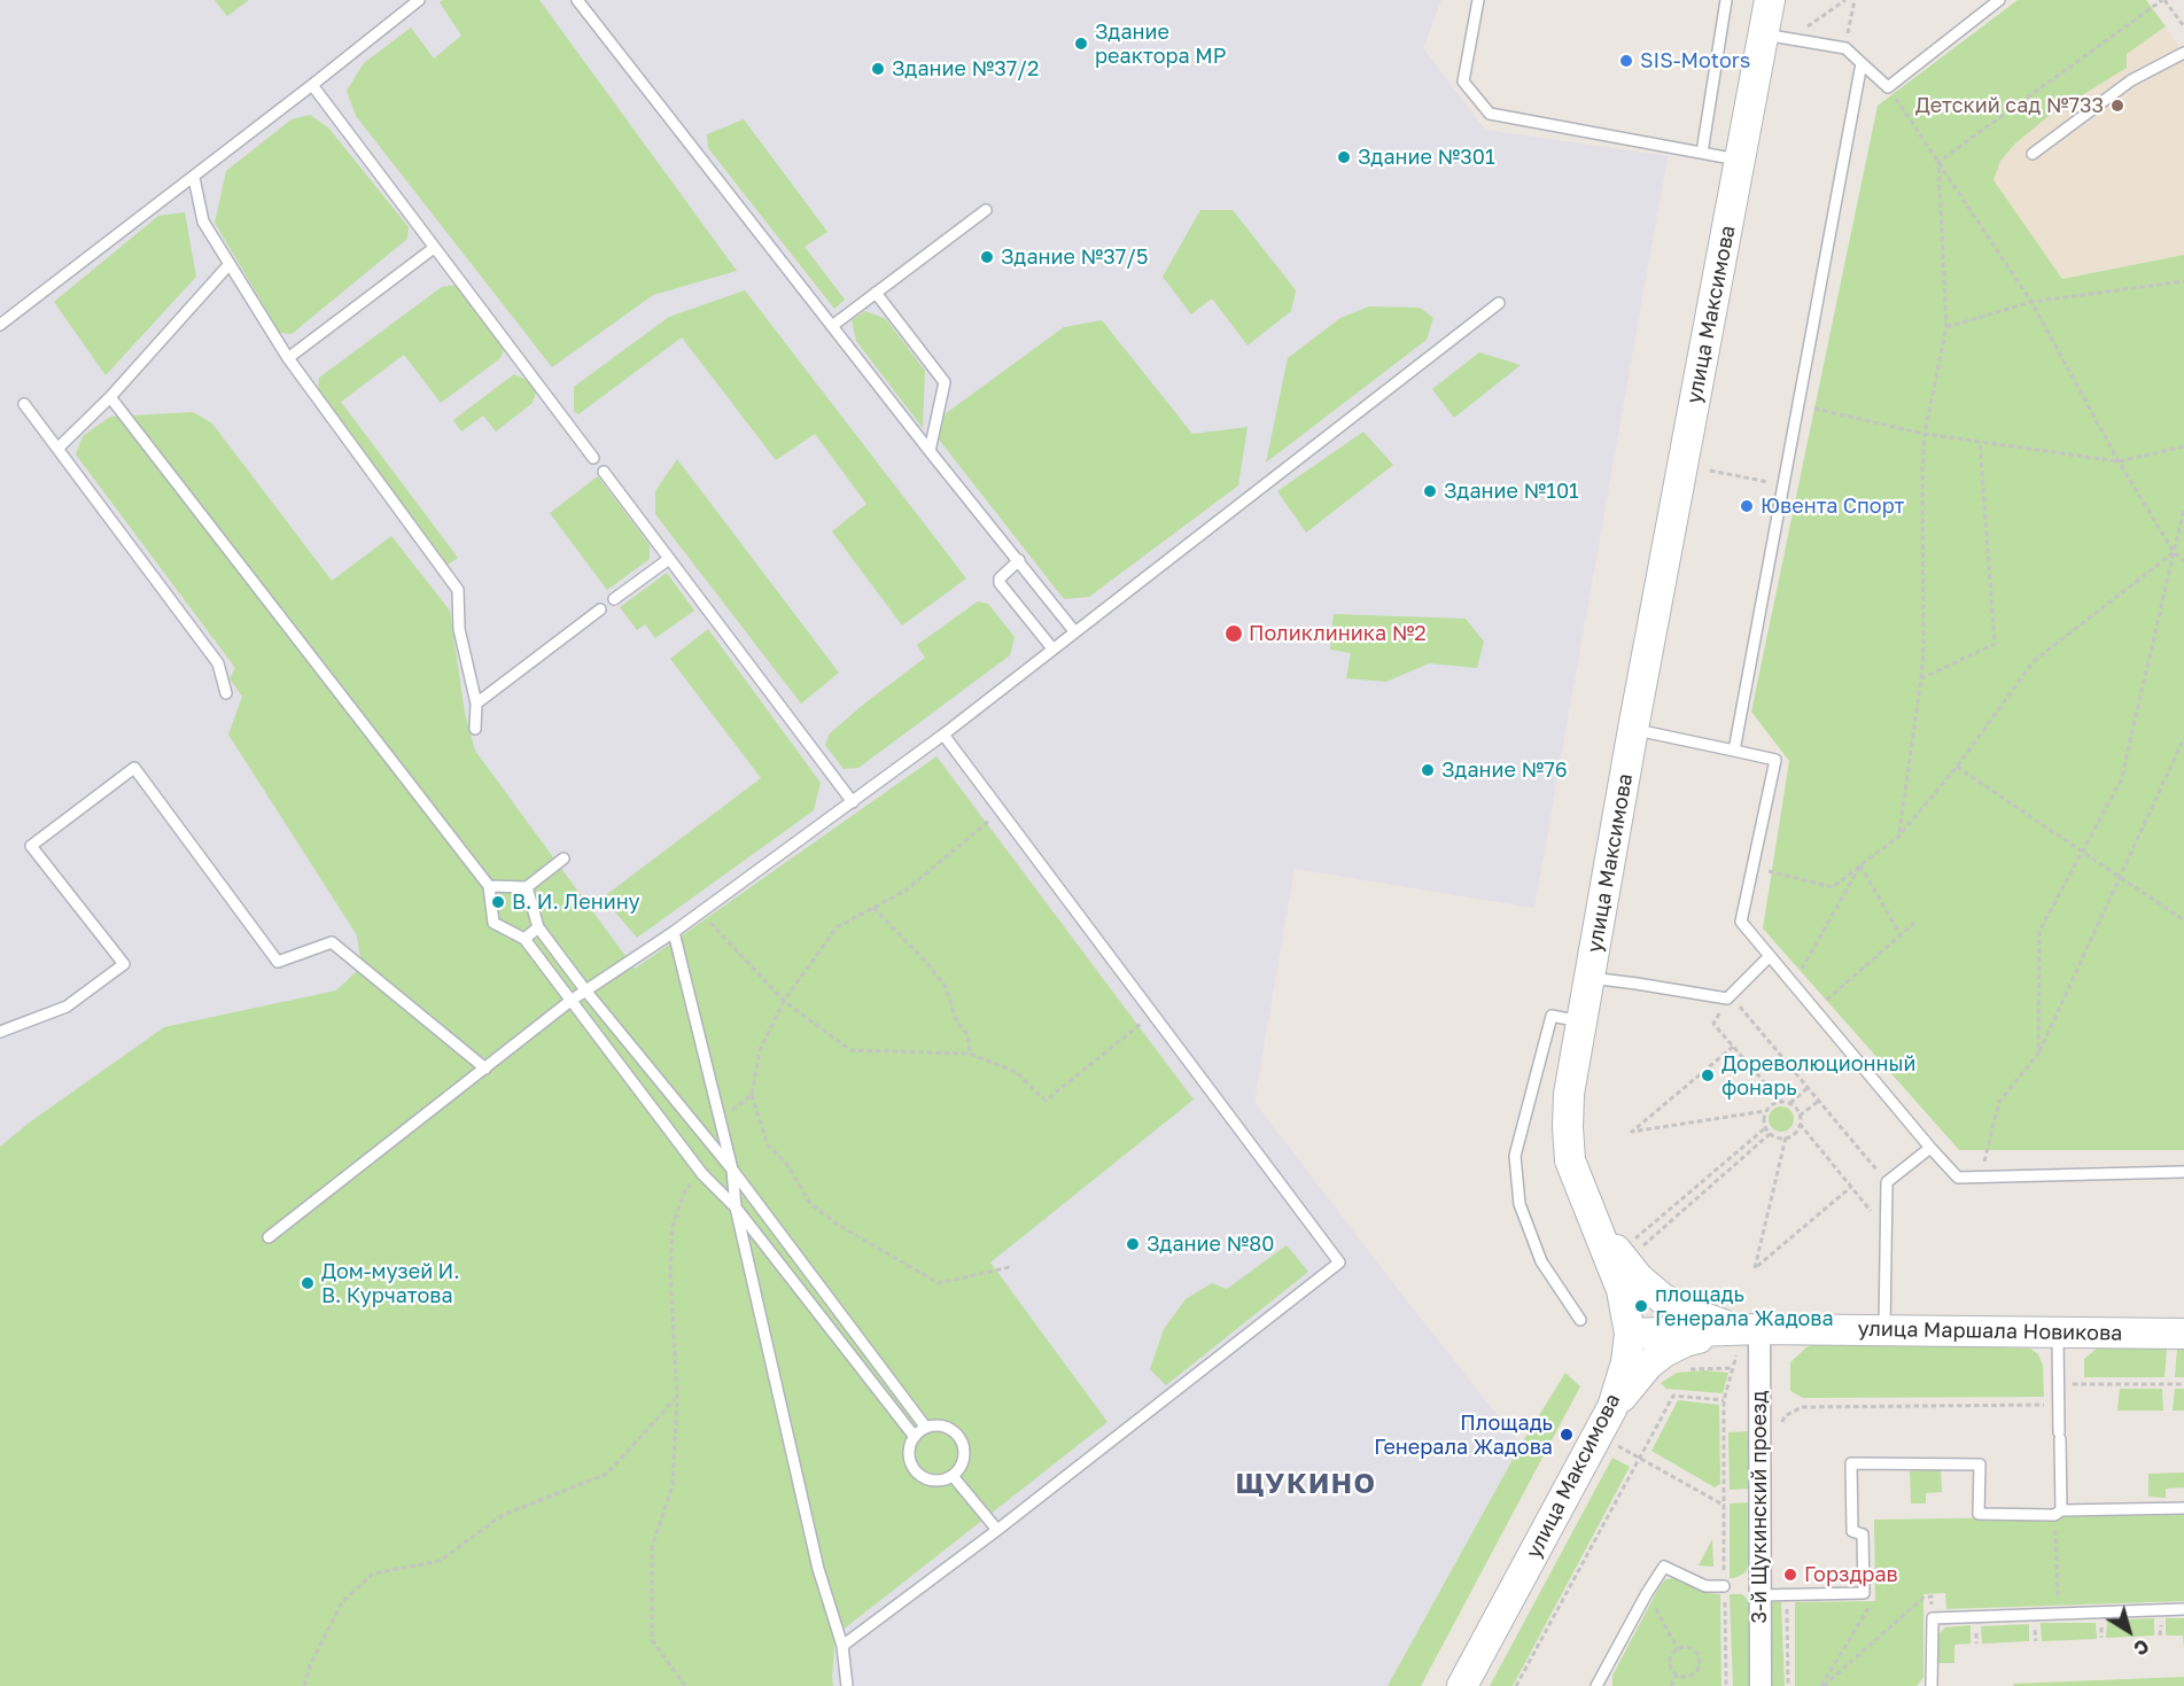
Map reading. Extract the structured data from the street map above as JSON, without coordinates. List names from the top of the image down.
{
  "streets": {
    "street": ["улица Максимова", "улица Маршала Новикова", "3-й Щукинский проезд"]
  },
  "crossings": [
    ["улица Максимова", "улица Маршала Новикова"],
    ["улица Маршала Новикова", "3-й Щукинский проезд"]
  ],
  "districts": ["ЩУКИНО"],
  "places": [
    "Здание реактора МР",
    "SIS-Motors",
    "Здание №37/2",
    "Детский сад №733",
    "Здание №301",
    "Здание №37/5",
    "Здание №101",
    "Ювента Спорт",
    "Поликлиника №2",
    "Здание №76",
    "В. И. Ленину",
    "Дореволюционный фонарь",
    "Здание №80",
    "Дом-музей И. В. Курчатова",
    "площадь Генерала Жадова",
    "Площадь Генерала Жадова",
    "Горздрав"
  ],
  "north": "bottom right"
}
